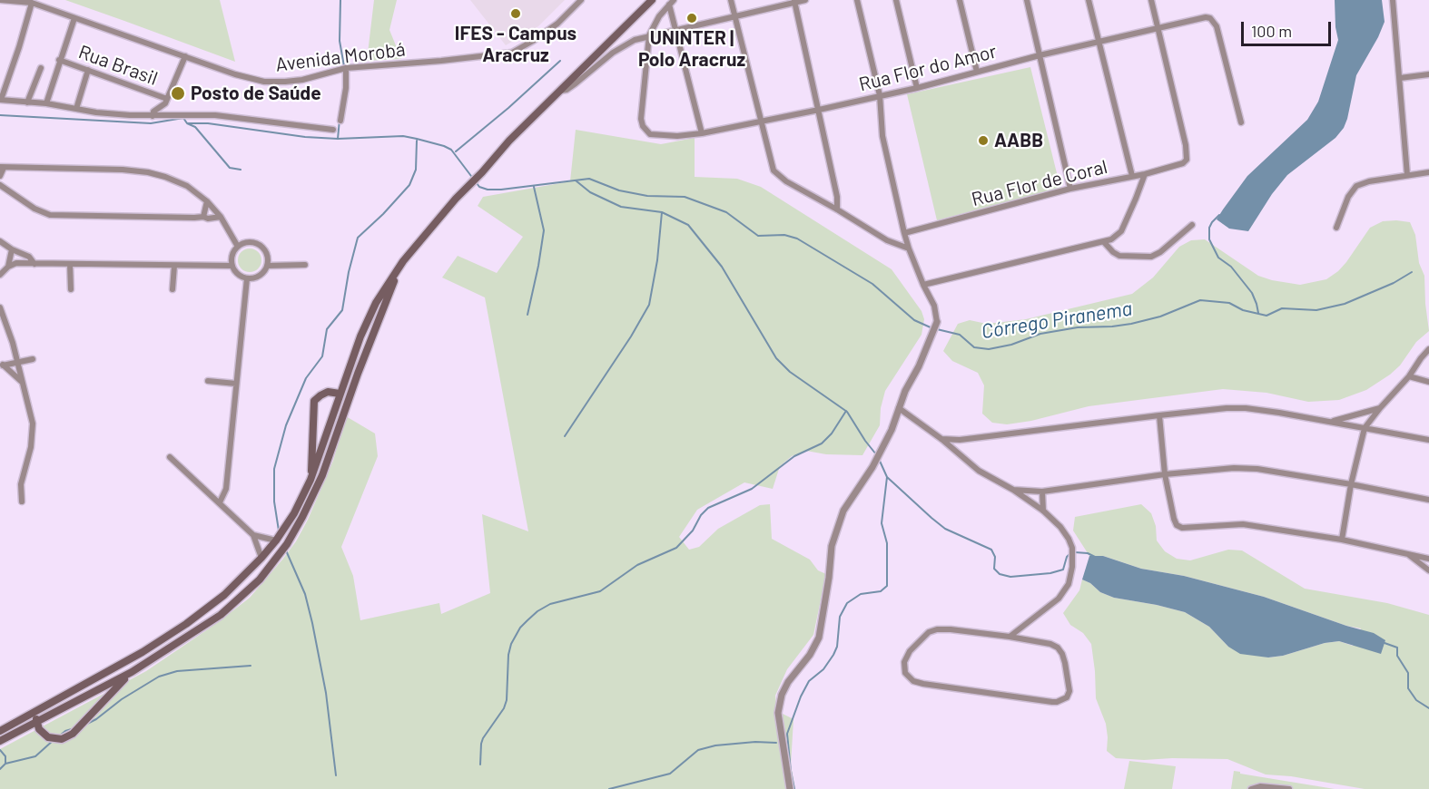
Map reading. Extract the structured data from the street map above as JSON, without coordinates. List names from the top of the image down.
{
  "streets": {
    "street": [
      "Avenida Morobá",
      "Rua Brasil",
      "Rua Flor do Amor",
      "Rua Flor de Coral"
    ]
  },
  "crossings": [
    ["Rua Flor do Amor", "Rua Flor de Coral"]
  ],
  "water": ["Córrego Piranema"],
  "places": [
    "IFES - Campus Aracruz",
    "UNINTER | Polo Aracruz",
    "Posto de Saúde",
    "AABB"
  ],
  "scale_bar": "100 m"
}
